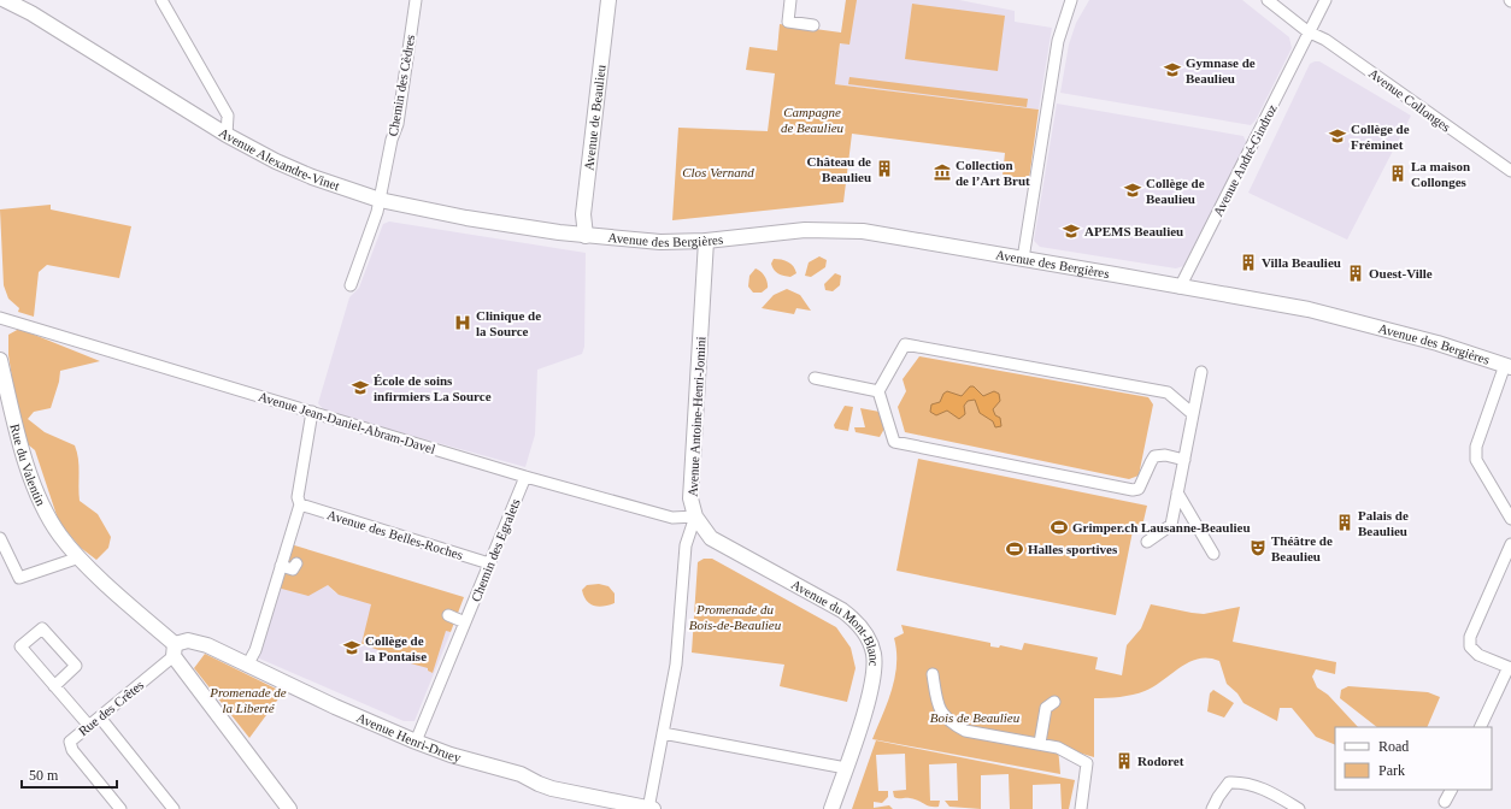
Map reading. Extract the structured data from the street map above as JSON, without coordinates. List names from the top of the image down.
{
  "streets": {
    "street": [
      "Chemin des Cèdres",
      "Avenue Collonges",
      "Avenue de Beaulieu",
      "Avenue Alexandre-Vinet",
      "Avenue André-Gindroz",
      "Avenue des Bergières",
      "Avenue Antoine-Henri-Jomini",
      "Avenue Jean-Daniel-Abram-Davel",
      "Rue du Valentin",
      "Avenue des Belles-Roches",
      "Chemin des Egralets",
      "Avenue du Mont-Blanc",
      "Rue des Crêtes",
      "Avenue Henri-Druey"
    ]
  },
  "crossings": [
    ["Chemin des Cèdres", "Avenue Alexandre-Vinet"],
    ["Avenue Collonges", "Avenue André-Gindroz"],
    ["Avenue de Beaulieu", "Avenue Alexandre-Vinet"],
    ["Avenue de Beaulieu", "Avenue des Bergières"],
    ["Avenue Alexandre-Vinet", "Avenue des Bergières"],
    ["Avenue André-Gindroz", "Avenue des Bergières"],
    ["Avenue des Bergières", "Avenue Antoine-Henri-Jomini"],
    ["Avenue Antoine-Henri-Jomini", "Avenue Jean-Daniel-Abram-Davel"],
    ["Avenue Antoine-Henri-Jomini", "Avenue du Mont-Blanc"],
    ["Avenue Antoine-Henri-Jomini", "Avenue Henri-Druey"],
    ["Avenue Jean-Daniel-Abram-Davel", "Chemin des Egralets"],
    ["Avenue Jean-Daniel-Abram-Davel", "Avenue du Mont-Blanc"],
    ["Rue du Valentin", "Rue des Crêtes"],
    ["Rue du Valentin", "Avenue Henri-Druey"],
    ["Avenue des Belles-Roches", "Chemin des Egralets"],
    ["Chemin des Egralets", "Avenue Henri-Druey"],
    ["Rue des Crêtes", "Avenue Henri-Druey"]
  ],
  "parks": [
    "Campagne de Beaulieu",
    "Clos Vernand",
    "Promenade du Bois-de-Beaulieu",
    "Promenade de la Liberté",
    "Bois de Beaulieu"
  ],
  "places": {
    "school or university": [
      "Gymnase de Beaulieu",
      "Collège de Fréminet",
      "Collège de Beaulieu",
      "APEMS Beaulieu",
      "École de soins infirmiers La Source",
      "Collège de la Pontaise"
    ],
    "building": [
      "Château de Beaulieu",
      "La maison Collonges",
      "Villa Beaulieu",
      "Ouest-Ville",
      "Palais de Beaulieu",
      "Rodoret"
    ],
    "museum": ["Collection de l’Art Brut"],
    "hospital": ["Clinique de la Source"],
    "sports": ["Grimper.ch Lausanne-Beaulieu", "Halles sportives"],
    "theatre": ["Théâtre de Beaulieu"]
  },
  "legend": ["Road", "Park"],
  "scale_bar": "50 m"
}
